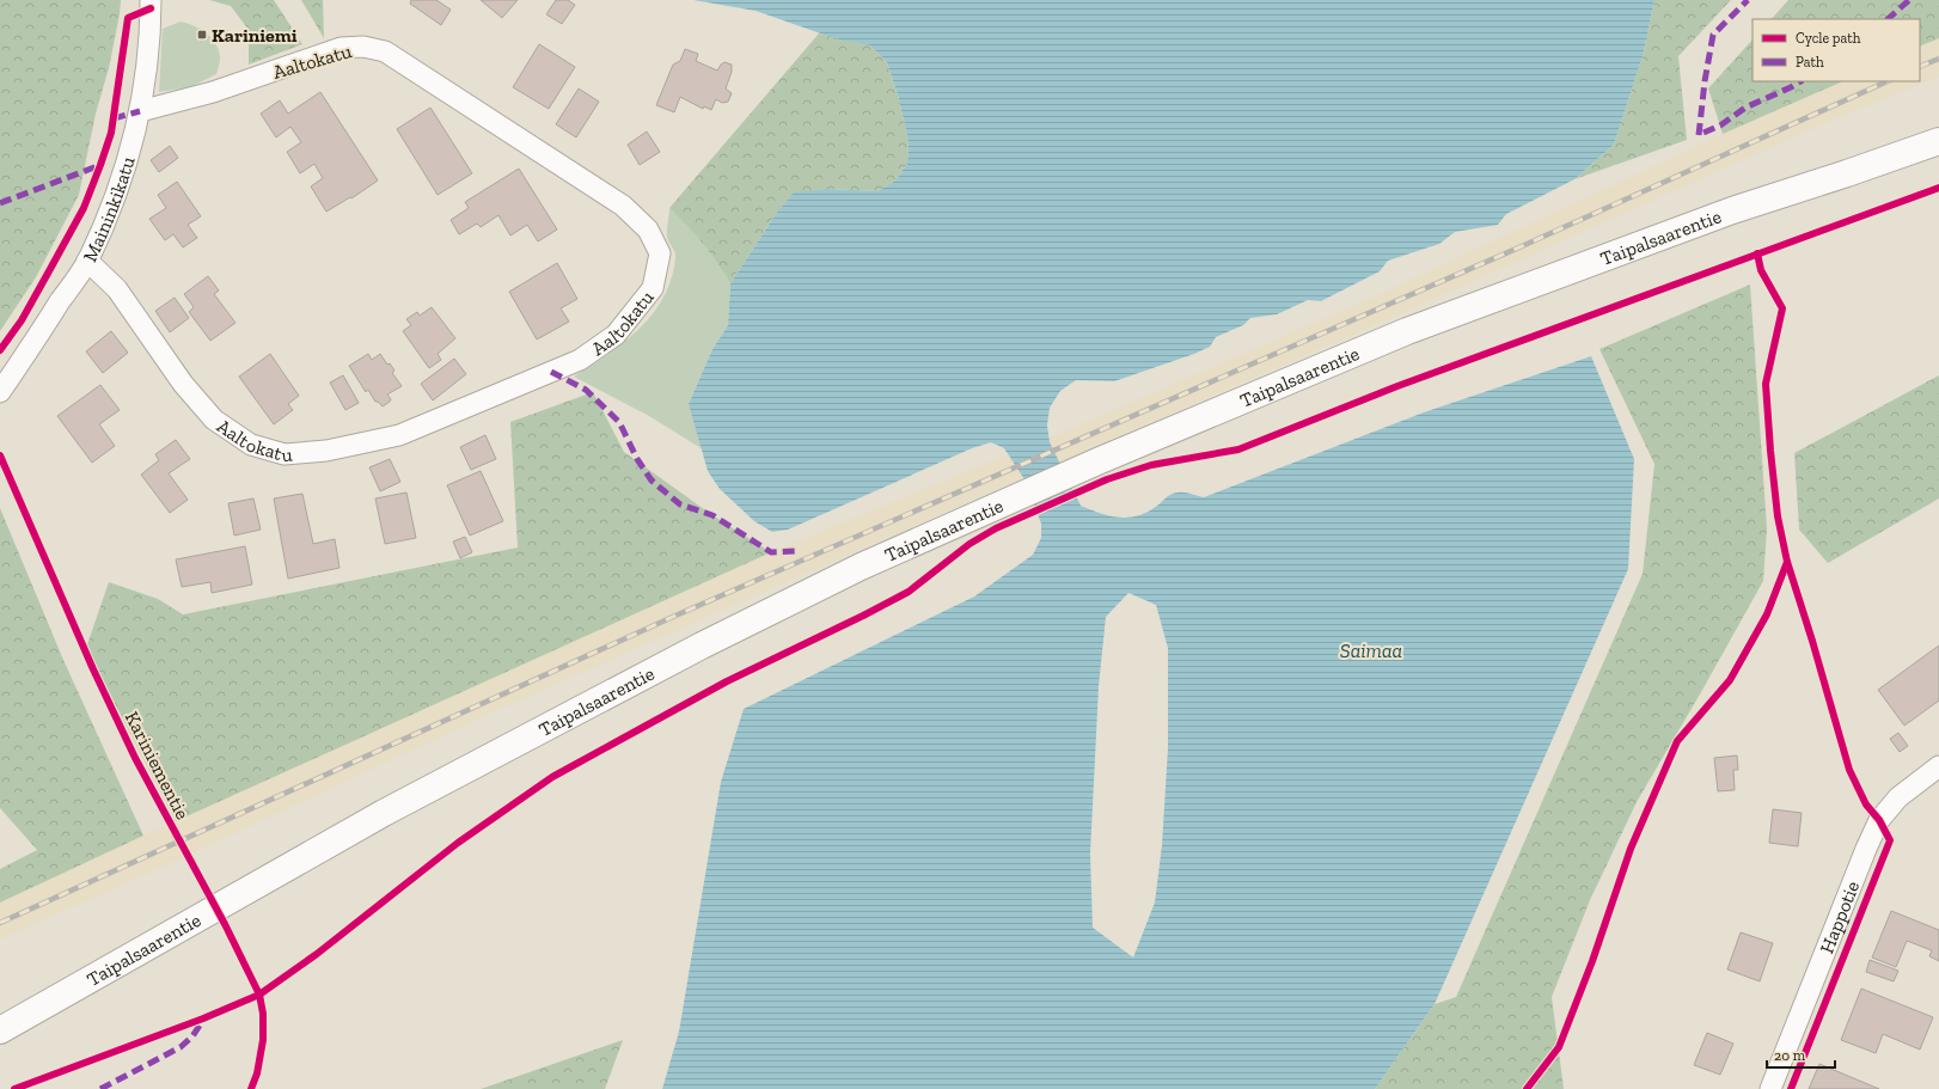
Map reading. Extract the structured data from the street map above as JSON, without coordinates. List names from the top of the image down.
{
  "streets": {
    "main road": ["Taipalsaarentie"],
    "street": ["Aaltokatu", "Maininkikatu", "Happotie"],
    "cycle path": ["Kariniementie"]
  },
  "crossings": [
    ["Aaltokatu", "Maininkikatu"]
  ],
  "water": ["Saimaa"],
  "places": {
    "transit": ["Kariniemi"]
  },
  "legend": ["Cycle path", "Path"],
  "scale_bar": "20 m"
}
